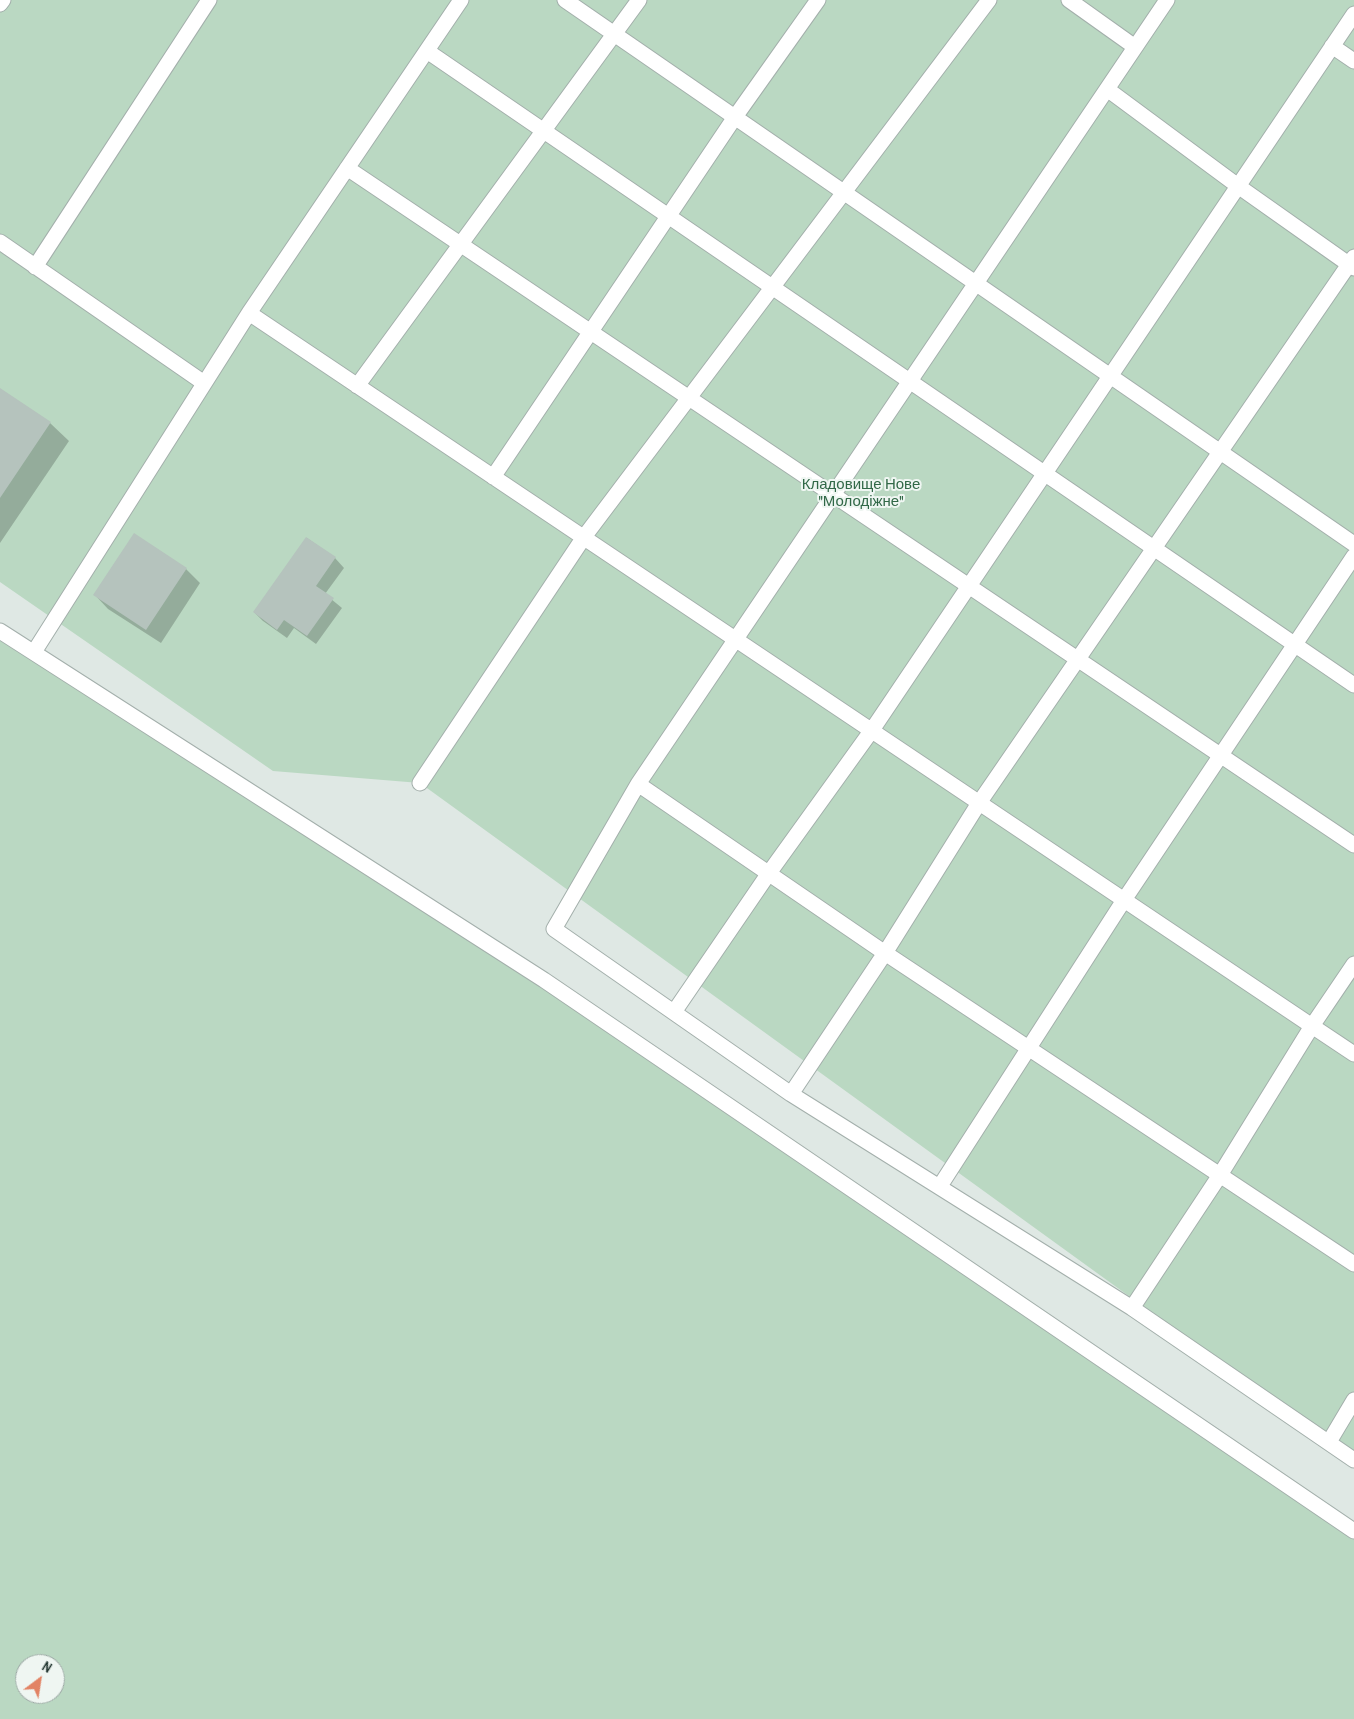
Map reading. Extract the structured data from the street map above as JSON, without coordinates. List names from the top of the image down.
{
  "parks": ["Кладовище Нове \"Молодіжне\""],
  "north": "top right"
}
